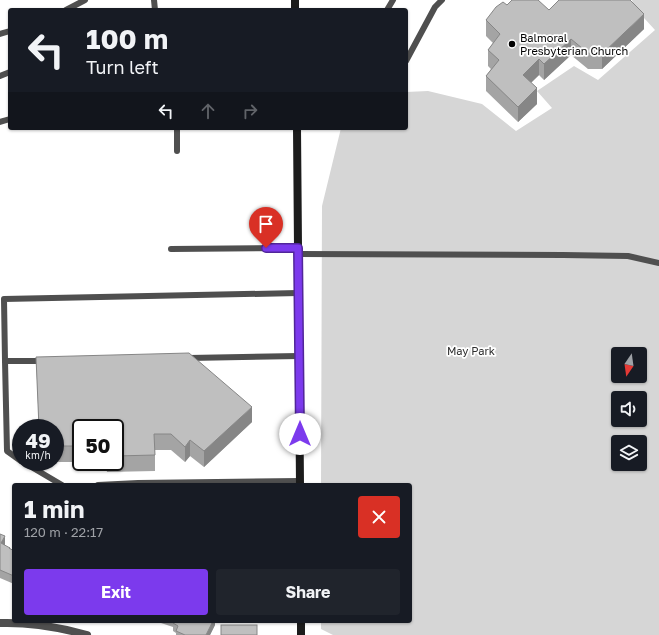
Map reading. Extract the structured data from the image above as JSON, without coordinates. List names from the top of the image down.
{
  "parks": ["May Park"],
  "places": ["Balmoral Presbyterian Church"],
  "north": "bottom",
  "page": {
    "turn": ["100 m", "Turn left"],
    "speed": "49 km/h",
    "limit": "50",
    "heading": ["1 min", "120 m · 22:17"],
    "buttons": ["Exit", "Share"]
  }
}
